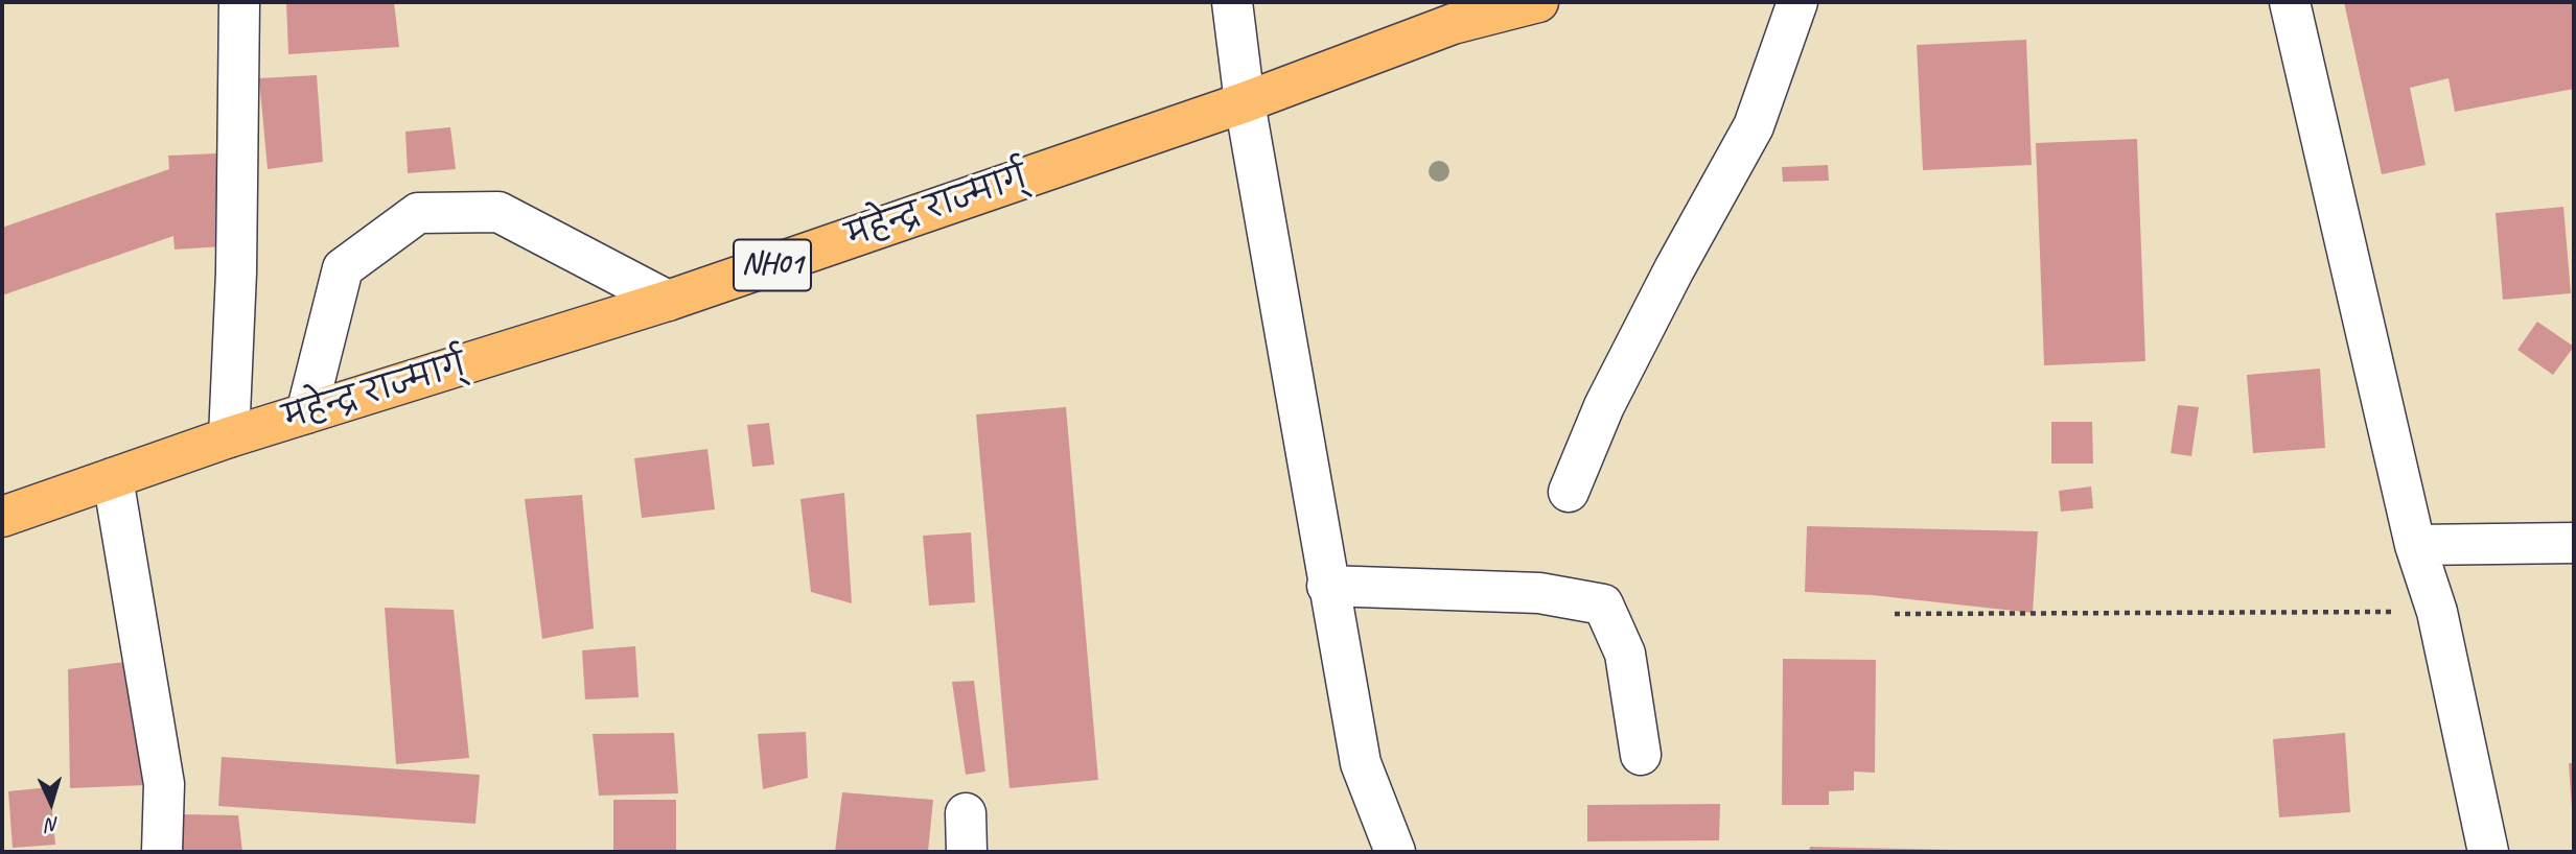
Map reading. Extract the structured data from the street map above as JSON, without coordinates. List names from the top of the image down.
{
  "streets": {
    "highway": ["महेन्द्र राज्मार्ग्", "NH01"]
  },
  "north": "bottom"
}
